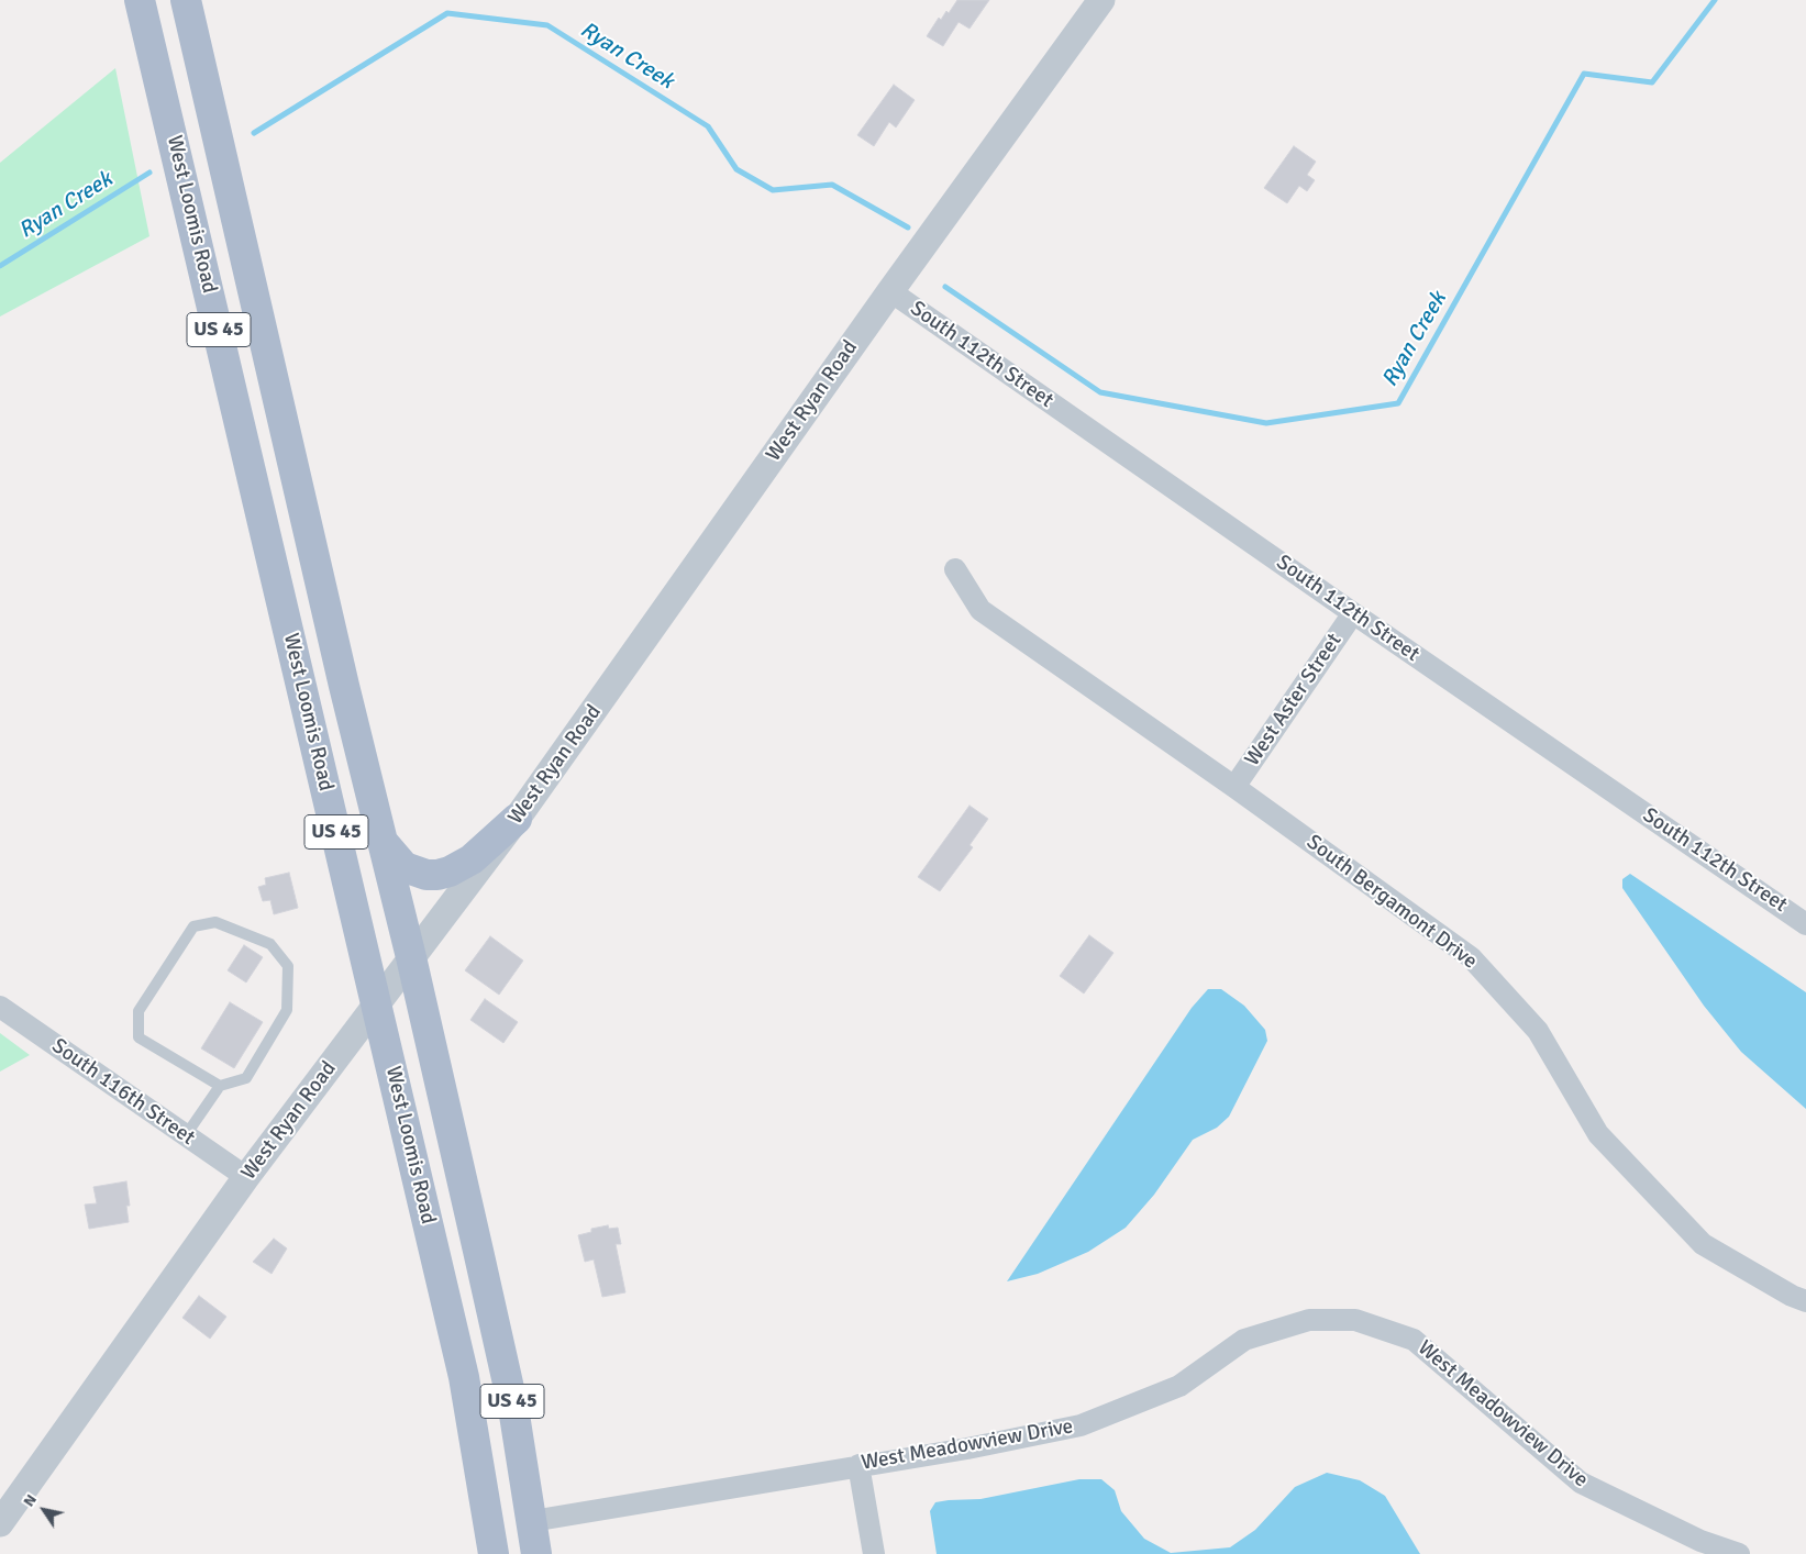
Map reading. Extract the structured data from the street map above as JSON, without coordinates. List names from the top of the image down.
{
  "streets": {
    "main road": ["West Loomis Road", "US 45"],
    "street": [
      "South 112th Street",
      "West Ryan Road",
      "West Aster Street",
      "South Bergamont Drive",
      "South 116th Street",
      "West Meadowview Drive"
    ]
  },
  "crossings": [
    ["West Loomis Road", "West Ryan Road"],
    ["West Loomis Road", "West Meadowview Drive"],
    ["South 112th Street", "West Ryan Road"],
    ["South 112th Street", "West Aster Street"],
    ["West Ryan Road", "South 116th Street"],
    ["West Aster Street", "South Bergamont Drive"]
  ],
  "water": ["Ryan Creek"],
  "north": "top left"
}
